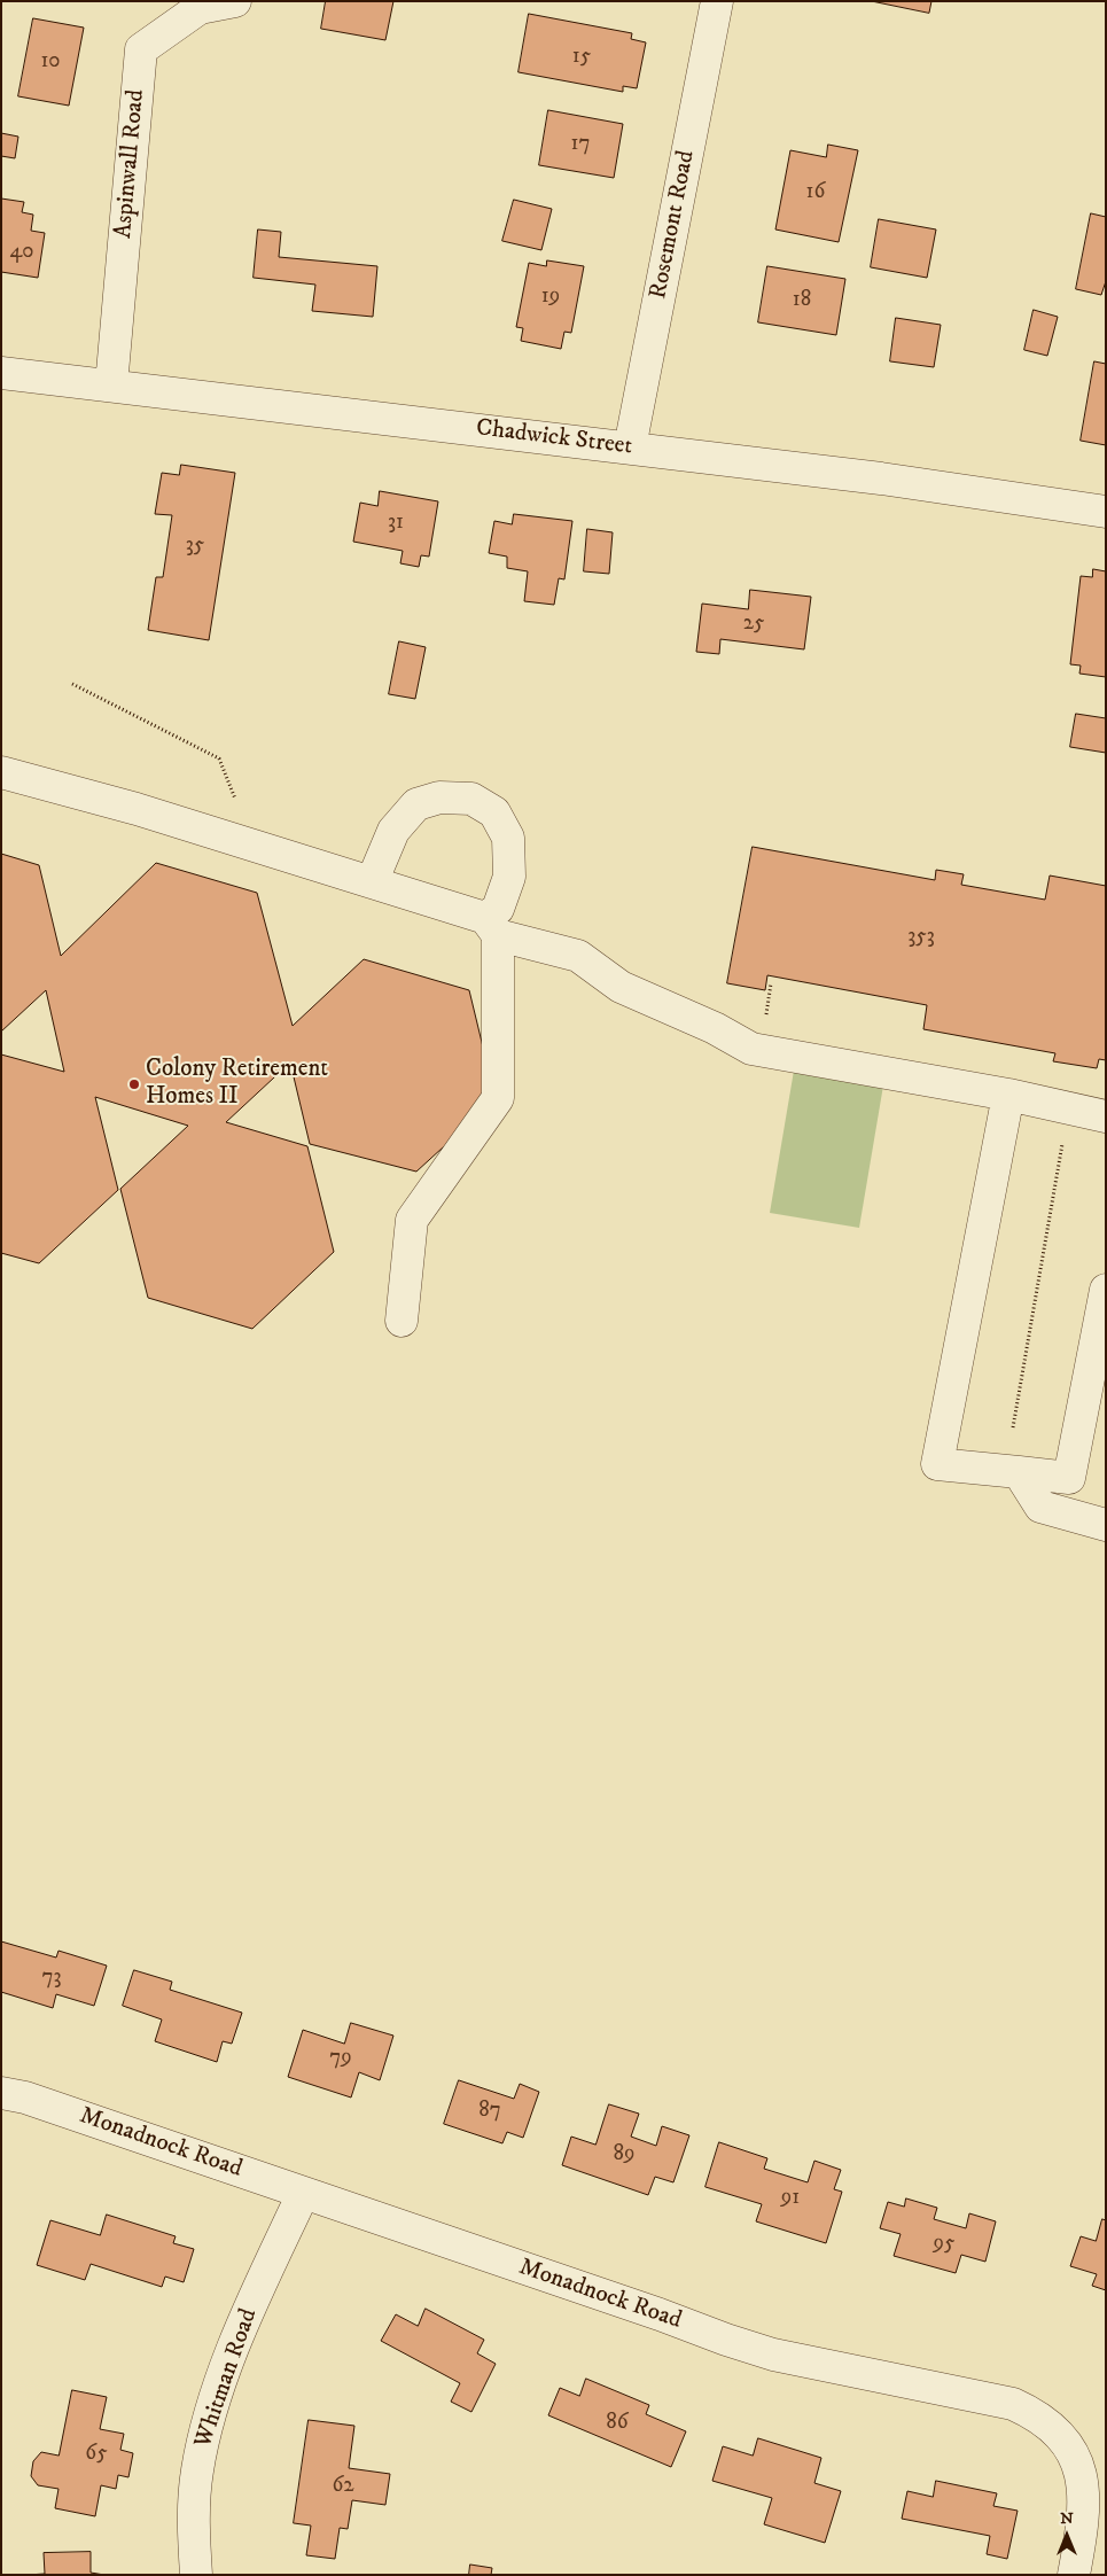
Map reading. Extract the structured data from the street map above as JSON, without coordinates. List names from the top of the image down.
{
  "streets": {
    "street": [
      "Aspinwall Road",
      "Rosemont Road",
      "Chadwick Street",
      "Monadnock Road",
      "Whitman Road"
    ]
  },
  "crossings": [
    ["Aspinwall Road", "Chadwick Street"],
    ["Rosemont Road", "Chadwick Street"],
    ["Monadnock Road", "Whitman Road"]
  ],
  "places": ["Colony Retirement Homes II"],
  "house_numbers": [
    "15",
    "10",
    "17",
    "16",
    "40",
    "19",
    "18",
    "31",
    "35",
    "25",
    "353",
    "73",
    "79",
    "87",
    "89",
    "91",
    "95",
    "86",
    "65",
    "62"
  ],
  "north": "top"
}
